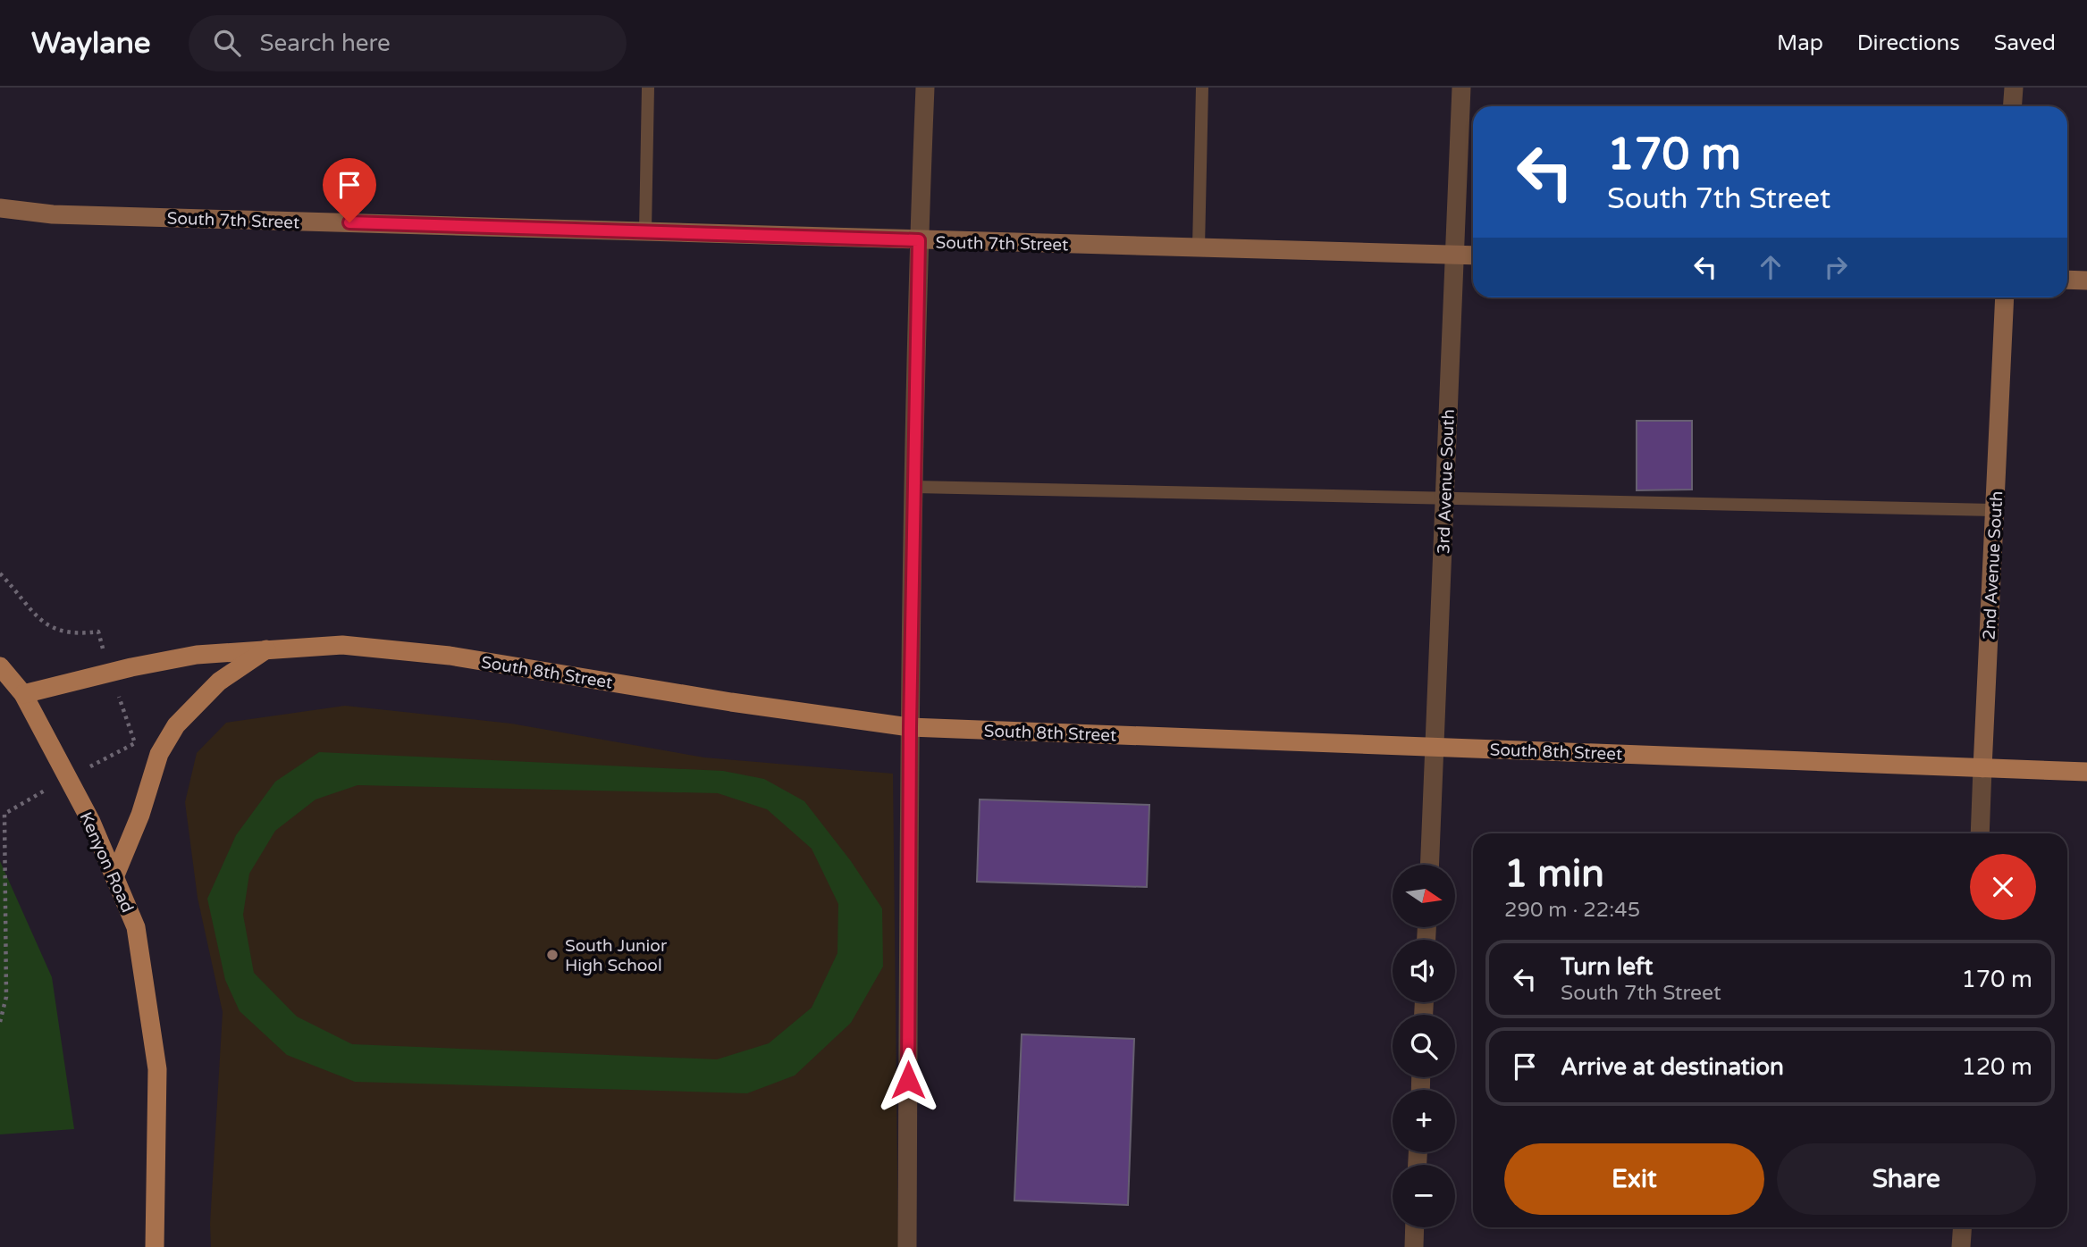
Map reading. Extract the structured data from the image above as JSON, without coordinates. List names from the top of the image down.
{
  "streets": {
    "main road": ["South 8th Street", "Kenyon Road"],
    "street": ["South 7th Street", "3rd Avenue South", "2nd Avenue South"]
  },
  "crossings": [
    ["South 7th Street", "3rd Avenue South"],
    ["3rd Avenue South", "South 8th Street"],
    ["2nd Avenue South", "South 8th Street"],
    ["South 8th Street", "Kenyon Road"]
  ],
  "places": ["South Junior High School"],
  "north": "right",
  "page": {
    "header": "Waylane",
    "search": "Search here",
    "nav": ["Map", "Directions", "Saved"],
    "turn": ["170 m", "South 7th Street"],
    "heading": ["1 min", "290 m · 22:45"],
    "map_buttons": ["+", "−"],
    "list": [
      {
        "name": "Turn left",
        "note": "South 7th Street",
        "value": "170 m"
      },
      {
        "name": "Arrive at destination",
        "value": "120 m"
      }
    ],
    "buttons": ["Exit", "Share"]
  }
}
